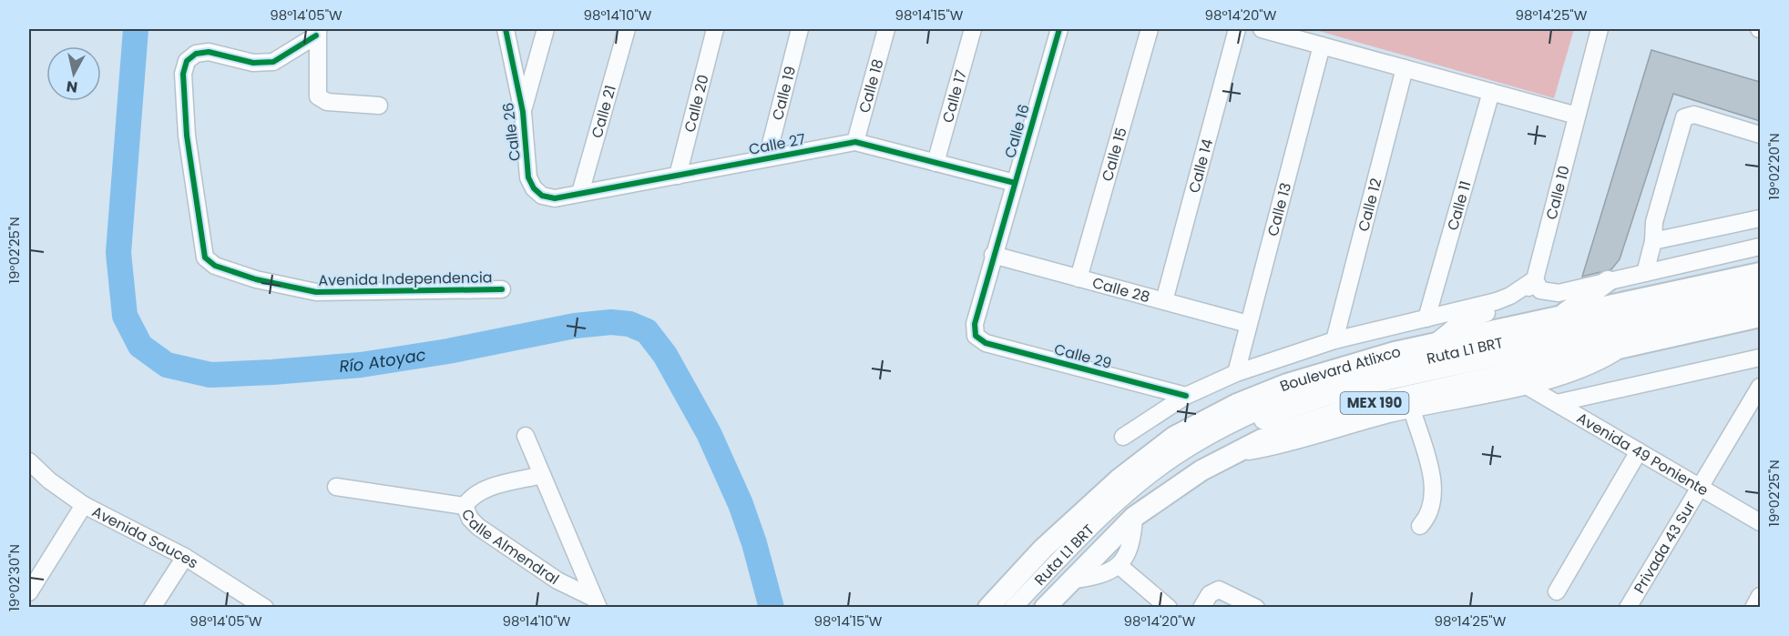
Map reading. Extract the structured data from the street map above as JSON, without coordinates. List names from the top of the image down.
{
  "streets": {
    "main road": ["Boulevard Atlixco", "MEX 190"],
    "street": [
      "Calle 18",
      "Calle 19",
      "Calle 17",
      "Calle 20",
      "Calle 21",
      "Calle 16",
      "Calle 26",
      "Calle 27",
      "Calle 15",
      "Calle 14",
      "Calle 10",
      "Calle 12",
      "Calle 11",
      "Calle 13",
      "Avenida Independencia",
      "Calle 28",
      "Ruta L1 BRT",
      "Calle 29",
      "Avenida 49 Poniente",
      "Avenida Sauces",
      "Calle Almendral",
      "Privada 43 Sur"
    ]
  },
  "crossings": [
    ["Calle 18", "Calle 27"],
    ["Calle 19", "Calle 27"],
    ["Calle 17", "Calle 27"],
    ["Calle 20", "Calle 27"],
    ["Calle 21", "Calle 27"],
    ["Calle 16", "Calle 27"],
    ["Calle 16", "Calle 28"],
    ["Calle 16", "Calle 29"],
    ["Calle 26", "Calle 27"],
    ["Calle 15", "Calle 28"],
    ["Calle 14", "Calle 28"],
    ["Calle 13", "Calle 28"],
    ["Avenida 49 Poniente", "Privada 43 Sur"]
  ],
  "water": ["Río Atoyac"],
  "north": "bottom",
  "coordinates": [
    "98°14'05\"W",
    "98°14'10\"W",
    "98°14'15\"W",
    "98°14'20\"W",
    "98°14'25\"W",
    "19°02'20\"N",
    "19°02'25\"N",
    "19°02'30\"N"
  ]
}
